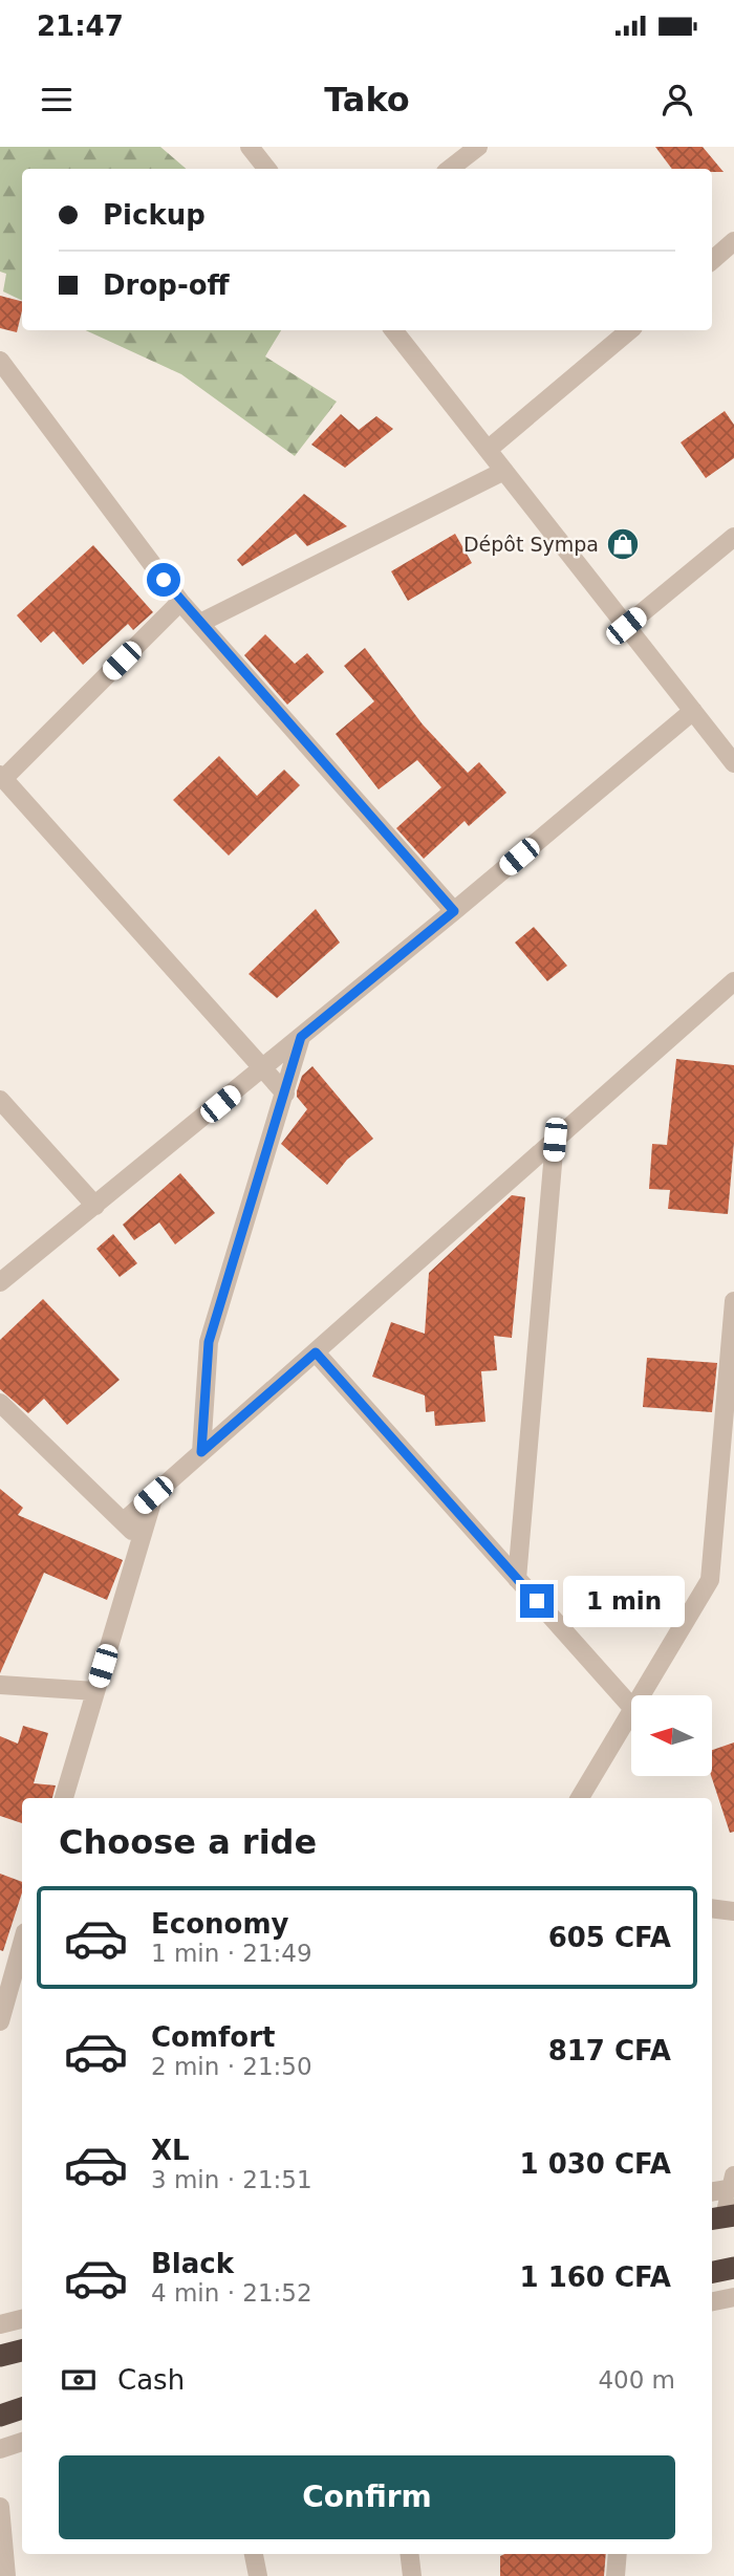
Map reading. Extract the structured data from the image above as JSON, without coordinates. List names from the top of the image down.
{
  "places": {
    "shop": ["Dépôt Sympa"]
  },
  "north": "left",
  "page": {
    "status": "21:47",
    "header": "Tako",
    "banner": ["Pickup", "Drop-off"],
    "bubble": "1 min",
    "heading": "Choose a ride",
    "list": [
      {
        "name": "Economy",
        "note": "1 min · 21:49",
        "value": "605 CFA"
      },
      {
        "name": "Comfort",
        "note": "2 min · 21:50",
        "value": "817 CFA"
      },
      {
        "name": "XL",
        "note": "3 min · 21:51",
        "value": "1 030 CFA"
      },
      {
        "name": "Black",
        "note": "4 min · 21:52",
        "value": "1 160 CFA"
      }
    ],
    "pay": ["Cash", "400 m"],
    "buttons": "Confirm"
  }
}
